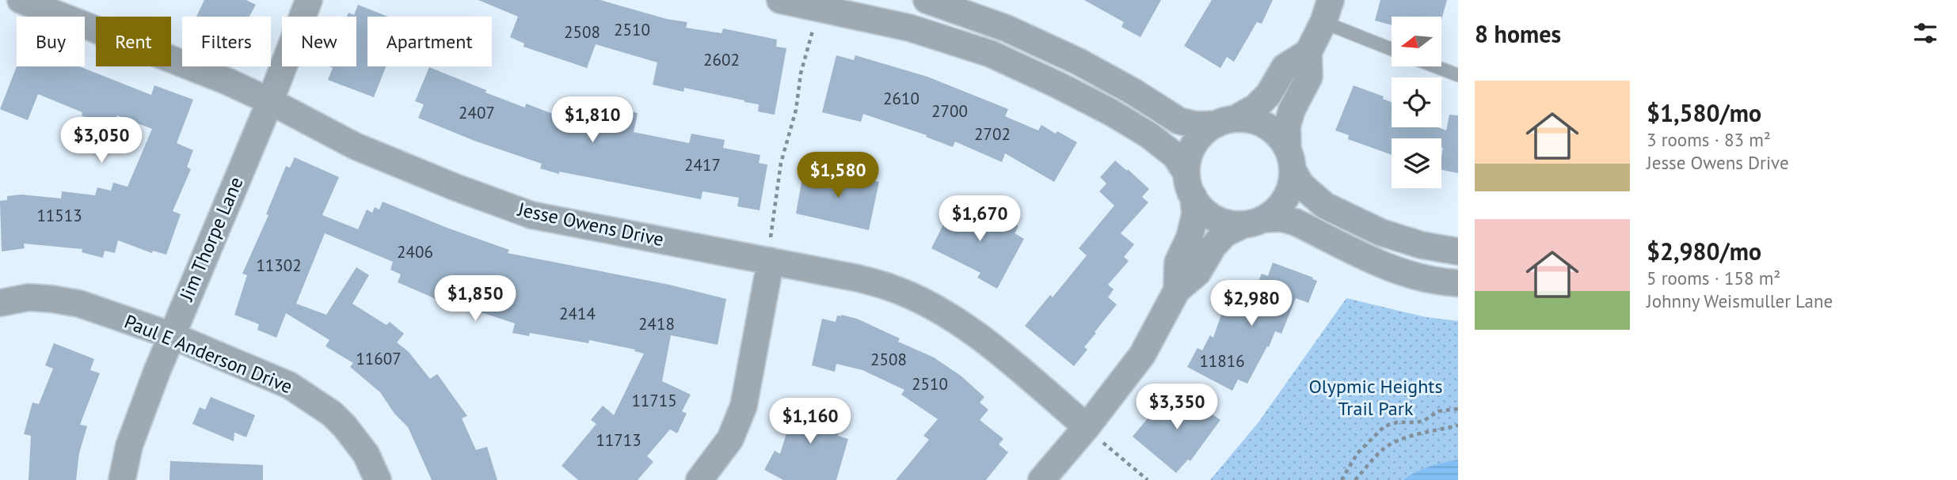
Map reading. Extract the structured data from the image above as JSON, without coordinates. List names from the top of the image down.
{
  "streets": {
    "street": ["Jesse Owens Drive", "Jim Thorpe Lane", "Paul E Anderson Drive"]
  },
  "crossings": [
    ["Jesse Owens Drive", "Jim Thorpe Lane"],
    ["Jim Thorpe Lane", "Paul E Anderson Drive"]
  ],
  "parks": ["Olypmic Heights Trail Park"],
  "house_numbers": [
    "2510",
    "2508",
    "2602",
    "2610",
    "2700",
    "2407",
    "2702",
    "2417",
    "11513",
    "2406",
    "11302",
    "2414",
    "2418",
    "11607",
    "2508",
    "11816",
    "2510",
    "11715",
    "11713"
  ],
  "north": "left",
  "page": {
    "heading": "8 homes",
    "chip": [
      "Buy",
      "Rent",
      "Filters",
      "New",
      "Apartment"
    ],
    "list": [
      {
        "name": "$1,580/mo",
        "note": "3 rooms · 83 m² · Jesse Owens Drive"
      },
      {
        "name": "$2,980/mo",
        "note": "5 rooms · 158 m² · Johnny Weismuller Lane"
      }
    ],
    "price": [
      "$1,810",
      "$3,050",
      "$1,580",
      "$1,670",
      "$1,850",
      "$2,980",
      "$3,350",
      "$1,160"
    ]
  }
}
